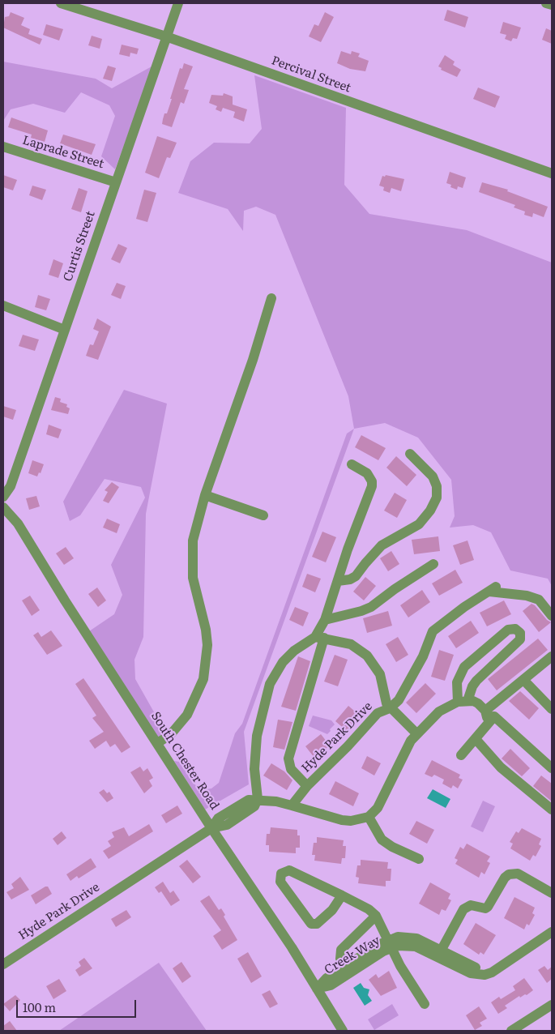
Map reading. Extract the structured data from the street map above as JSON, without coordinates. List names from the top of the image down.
{
  "streets": {
    "street": [
      "Percival Street",
      "Laprade Street",
      "Curtis Street",
      "Hyde Park Drive",
      "South Chester Road",
      "Creek Way"
    ]
  },
  "crossings": [
    ["Percival Street", "Curtis Street"],
    ["Laprade Street", "Curtis Street"],
    ["Hyde Park Drive", "South Chester Road"],
    ["South Chester Road", "Creek Way"]
  ],
  "scale_bar": "100 m"
}
